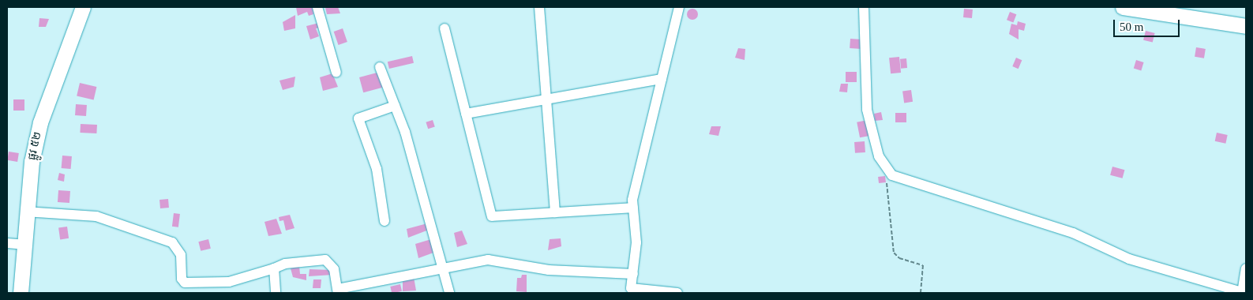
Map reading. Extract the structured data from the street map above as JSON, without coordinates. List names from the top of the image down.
{
  "streets": {
    "street": ["ផ្លូវ ៥២"]
  },
  "scale_bar": "50 m"
}
